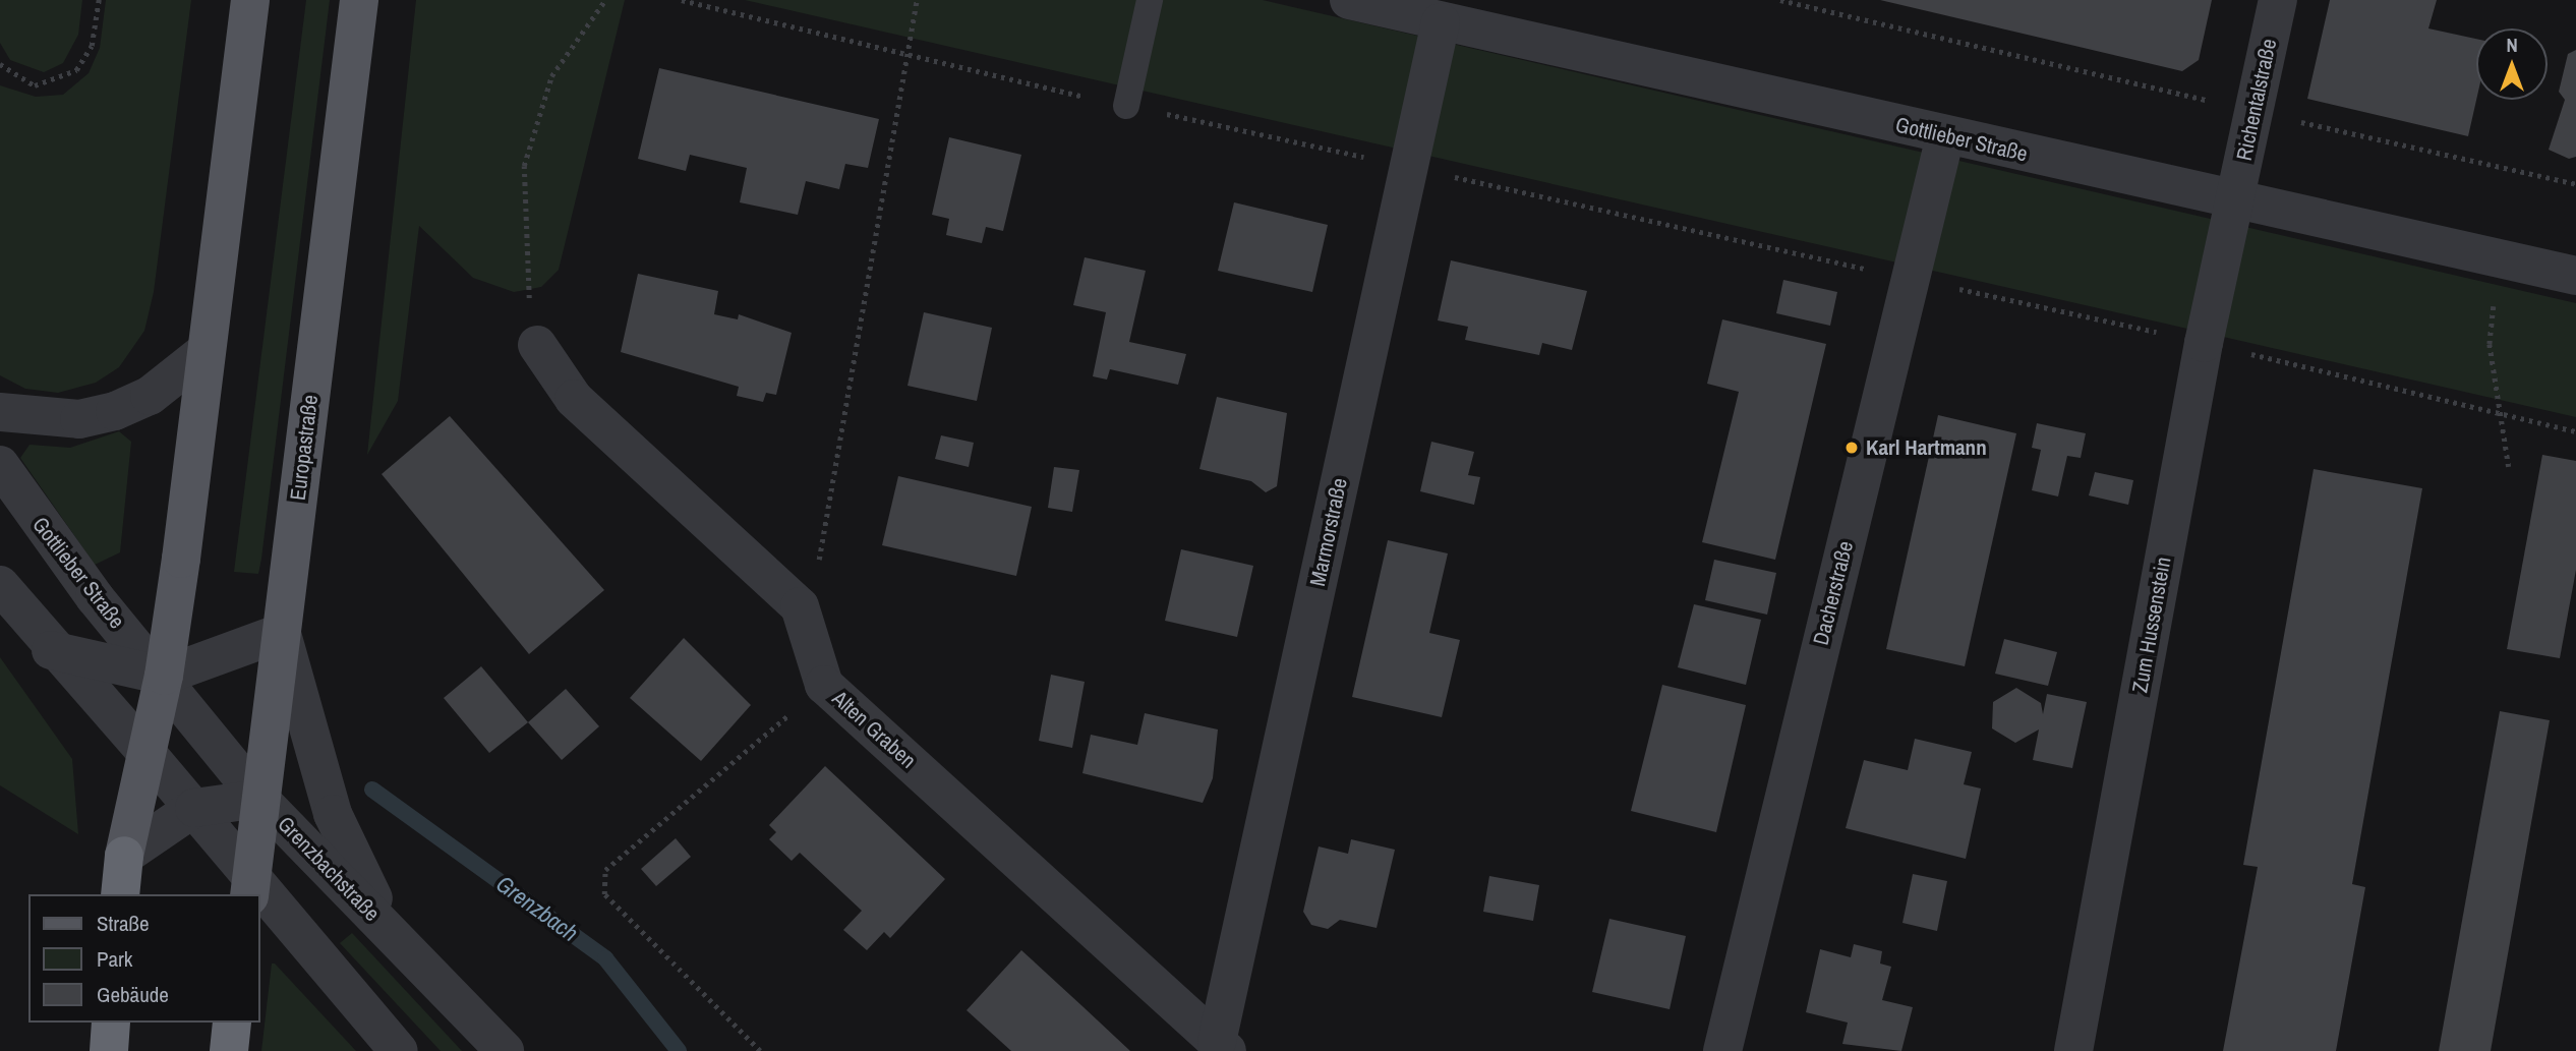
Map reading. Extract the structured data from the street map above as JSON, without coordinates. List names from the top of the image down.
{
  "streets": {
    "main road": ["Europastraße"],
    "street": [
      "Richentalstraße",
      "Gottlieber Straße",
      "Marmorstraße",
      "Dacherstraße",
      "Zum Hussenstein",
      "Alten Graben",
      "Grenzbachstraße"
    ]
  },
  "crossings": [
    ["Richentalstraße", "Gottlieber Straße"],
    ["Richentalstraße", "Zum Hussenstein"],
    ["Gottlieber Straße", "Marmorstraße"],
    ["Gottlieber Straße", "Dacherstraße"],
    ["Gottlieber Straße", "Zum Hussenstein"],
    ["Gottlieber Straße", "Grenzbachstraße"],
    ["Europastraße", "Grenzbachstraße"],
    ["Marmorstraße", "Alten Graben"]
  ],
  "water": ["Grenzbach"],
  "places": ["Karl Hartmann"],
  "legend": ["Straße", "Park", "Gebäude"],
  "north": "top"
}
